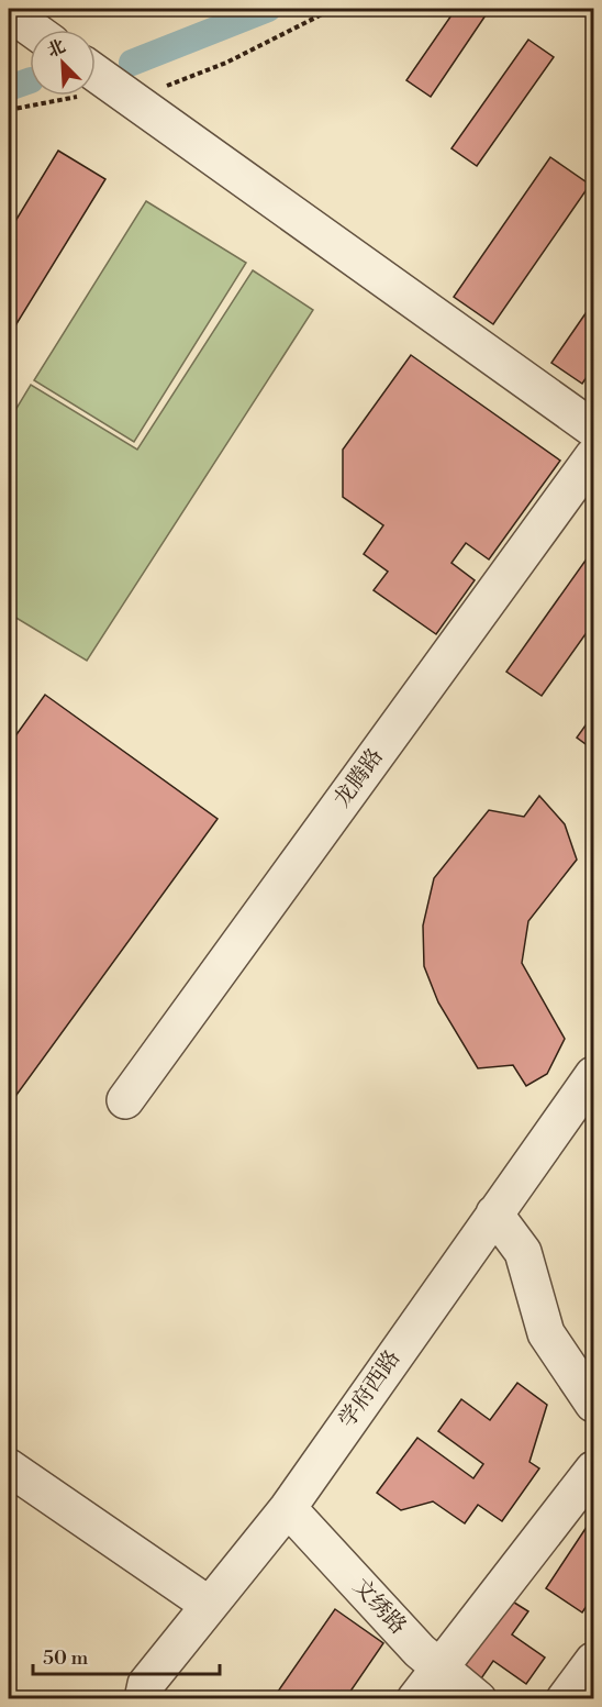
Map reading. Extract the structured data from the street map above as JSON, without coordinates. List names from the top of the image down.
{
  "streets": {
    "street": ["龙腾路", "学府西路", "文绣路"]
  },
  "crossings": [
    ["学府西路", "文绣路"]
  ],
  "scale_bar": "50 m",
  "north": "top left"
}
